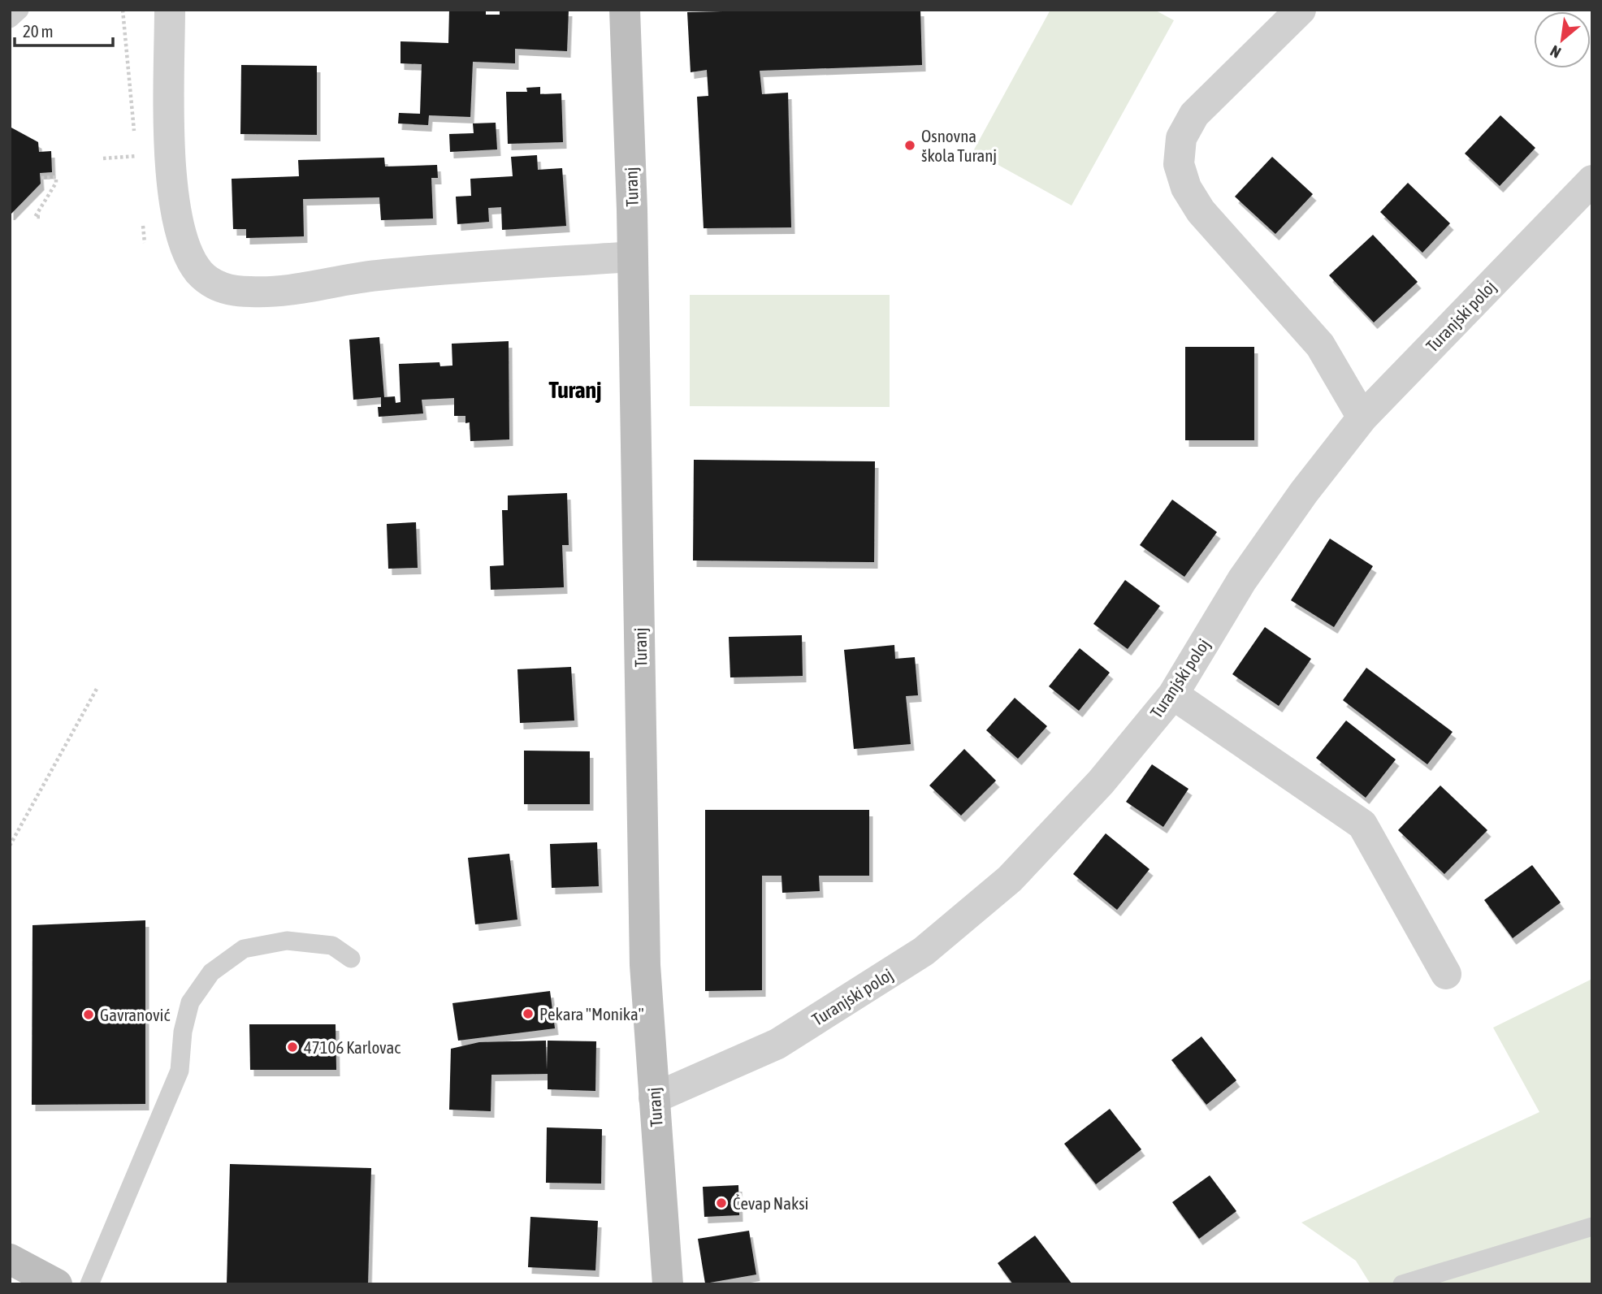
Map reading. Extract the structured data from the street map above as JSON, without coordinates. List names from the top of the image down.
{
  "streets": {
    "main road": ["Turanj"],
    "street": ["Turanjski poloj"]
  },
  "crossings": [
    ["Turanj", "Turanjski poloj"]
  ],
  "districts": ["Turanj"],
  "places": [
    "Osnovna škola Turanj",
    "Pekara \"Monika\"",
    "Gavranović",
    "47106 Karlovac",
    "Ćevap Naksi"
  ],
  "scale_bar": "20 m",
  "north": "bottom left"
}
